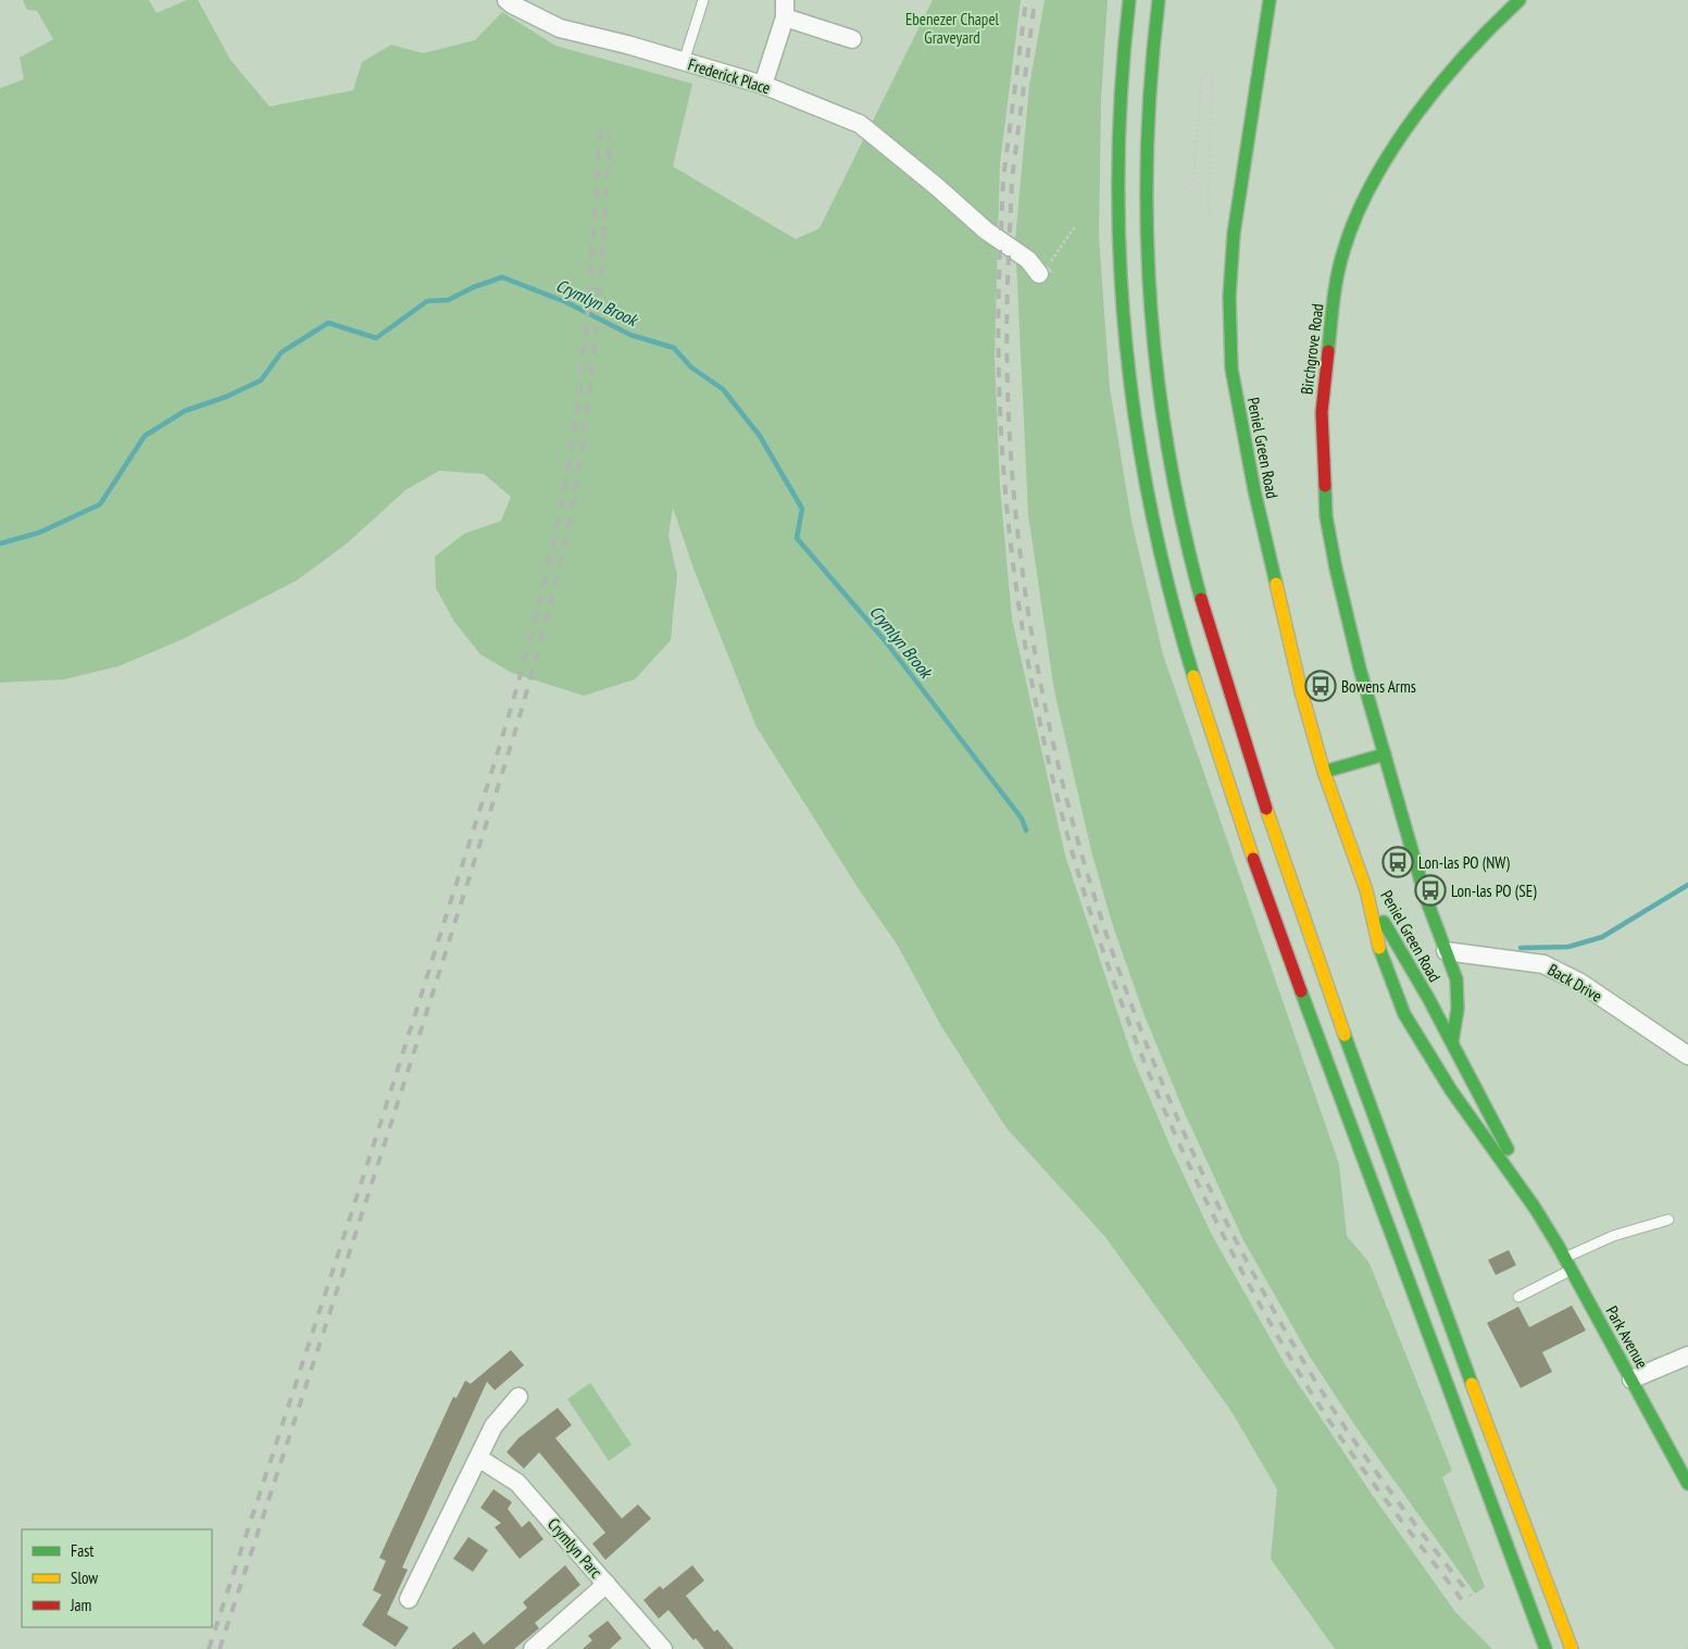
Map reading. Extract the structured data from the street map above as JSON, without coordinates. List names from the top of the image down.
{
  "streets": {
    "main road": ["Birchgrove Road", "Peniel Green Road", "Park Avenue"],
    "street": ["Frederick Place", "Back Drive", "Crymlyn Parc"]
  },
  "crossings": [
    ["Birchgrove Road", "Peniel Green Road"],
    ["Birchgrove Road", "Back Drive"],
    ["Birchgrove Road", "Park Avenue"],
    ["Peniel Green Road", "Park Avenue"]
  ],
  "water": ["Crymlyn Brook"],
  "parks": ["Ebenezer Chapel Graveyard"],
  "places": {
    "bus stop": ["Bowens Arms", "Lon-las PO (NW)", "Lon-las PO (SE)"]
  },
  "legend": ["Fast", "Slow", "Jam"]
}
